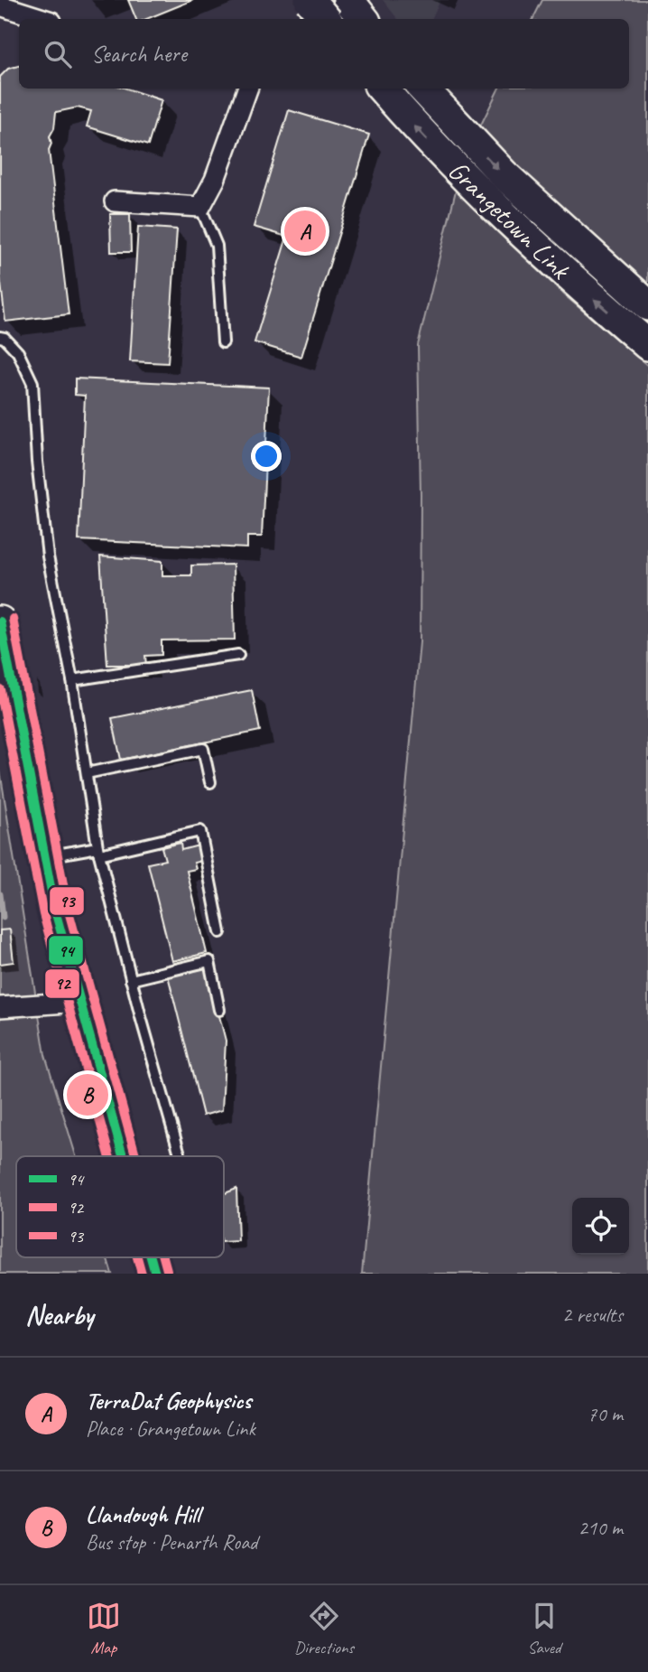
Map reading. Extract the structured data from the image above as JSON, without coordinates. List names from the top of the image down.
{
  "streets": {
    "main road": ["Grangetown Link"]
  },
  "lines": ["transit line 93", "transit line 94", "transit line 92"],
  "legend": ["94", "92", "93"],
  "page": {
    "search": "Search here",
    "pins": ["A", "B"],
    "heading": ["Nearby", "2 results"],
    "list": [
      {
        "mark": "A",
        "name": "TerraDat Geophysics",
        "note": "Place · Grangetown Link",
        "value": "70 m"
      },
      {
        "mark": "B",
        "name": "Llandough Hill",
        "note": "Bus stop · Penarth Road",
        "value": "210 m"
      }
    ],
    "nav": ["Map", "Directions", "Saved"]
  }
}
